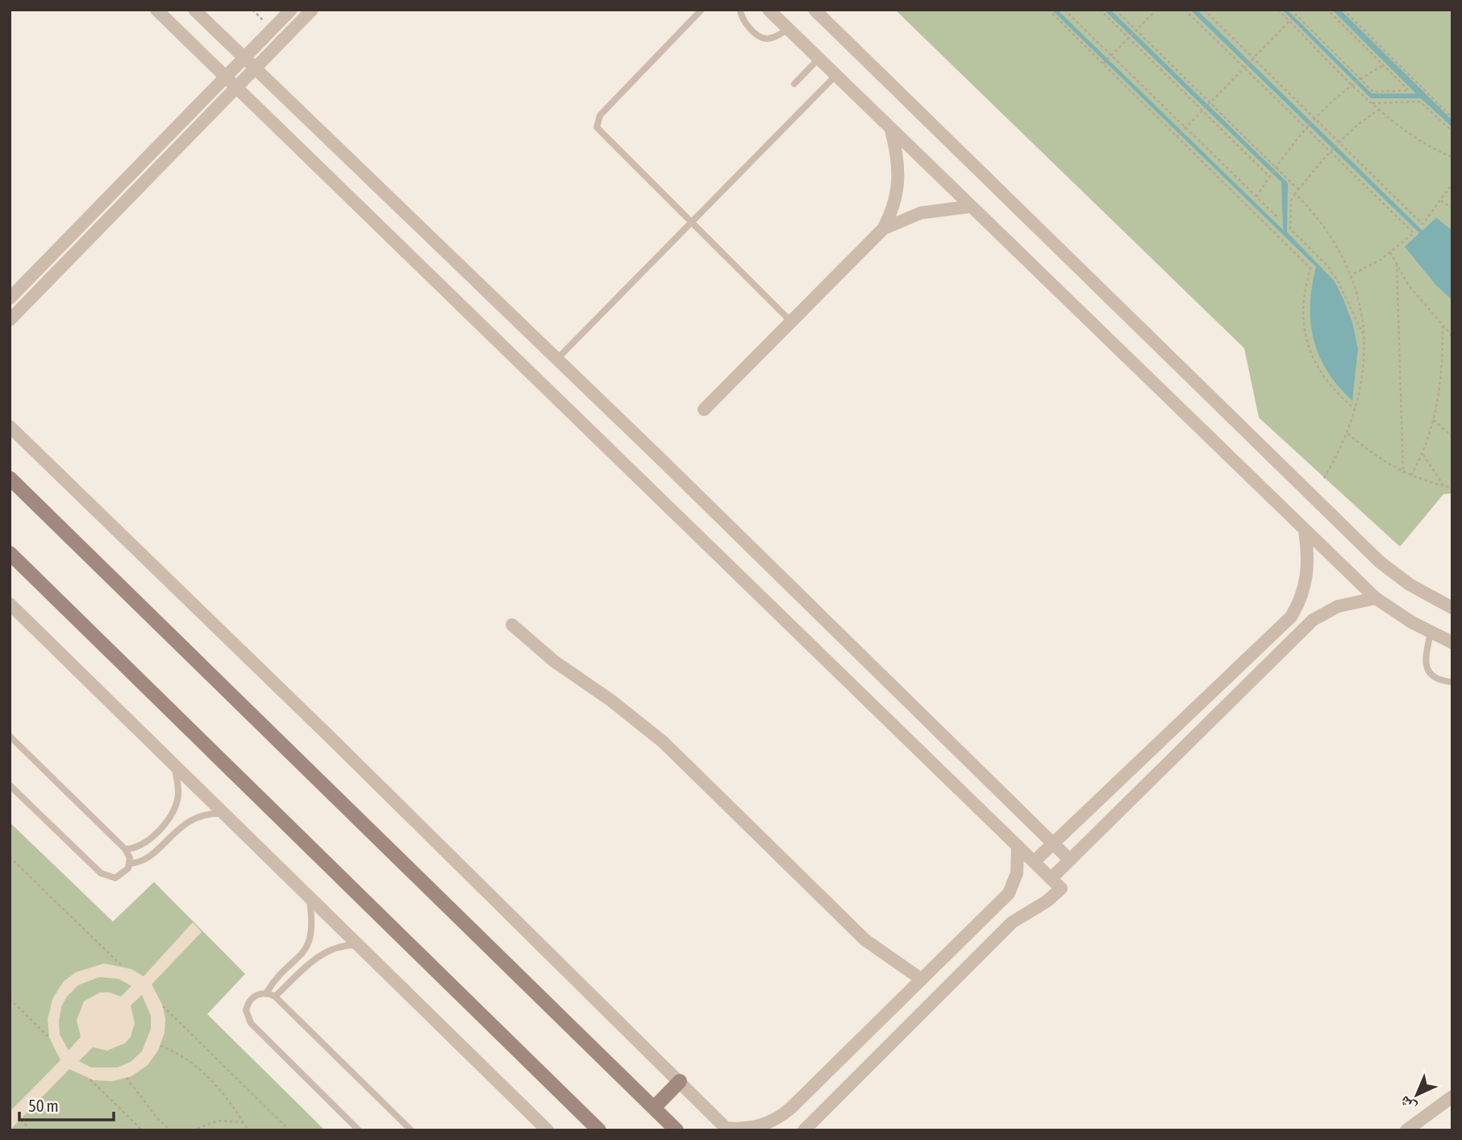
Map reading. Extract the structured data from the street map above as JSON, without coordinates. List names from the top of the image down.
{
  "scale_bar": "50 m",
  "north": "bottom left"
}
